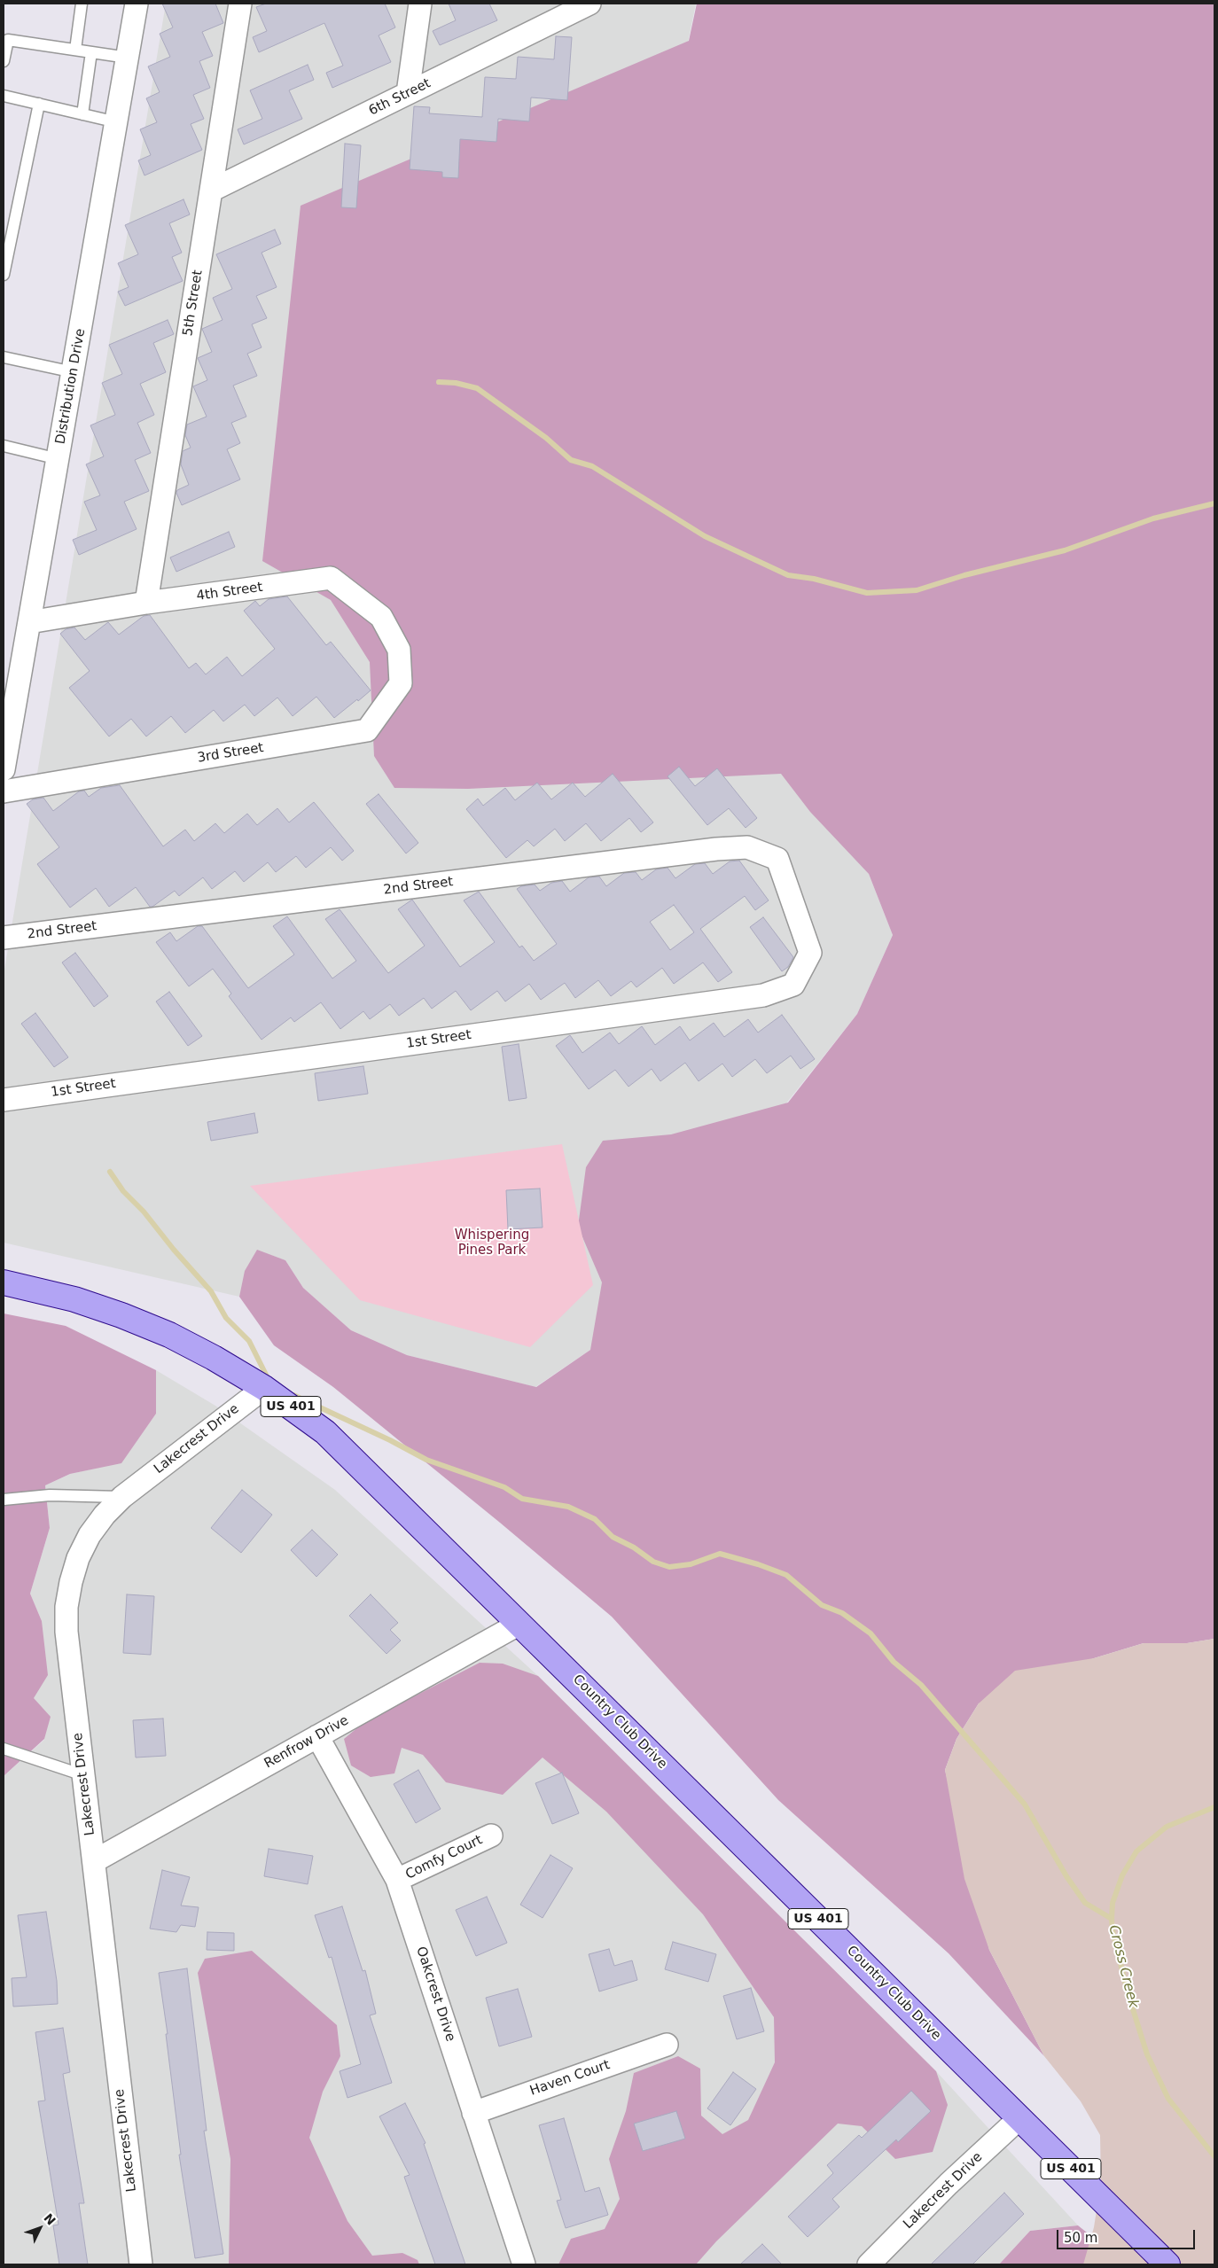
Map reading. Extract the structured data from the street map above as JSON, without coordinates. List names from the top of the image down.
{
  "streets": {
    "main road": ["US 401", "Country Club Drive"],
    "street": [
      "6th Street",
      "5th Street",
      "Distribution Drive",
      "4th Street",
      "3rd Street",
      "2nd Street",
      "1st Street",
      "Lakecrest Drive",
      "Renfrow Drive",
      "Comfy Court",
      "Oakcrest Drive",
      "Haven Court"
    ]
  },
  "crossings": [
    ["6th Street", "5th Street"],
    ["5th Street", "4th Street"],
    ["Distribution Drive", "4th Street"],
    ["4th Street", "3rd Street"],
    ["2nd Street", "1st Street"],
    ["Lakecrest Drive", "Country Club Drive"],
    ["Lakecrest Drive", "Renfrow Drive"],
    ["Country Club Drive", "Renfrow Drive"],
    ["Renfrow Drive", "Oakcrest Drive"],
    ["Comfy Court", "Oakcrest Drive"],
    ["Oakcrest Drive", "Haven Court"]
  ],
  "water": ["Cross Creek"],
  "parks": ["Whispering Pines Park"],
  "scale_bar": "50 m",
  "north": "top right"
}
